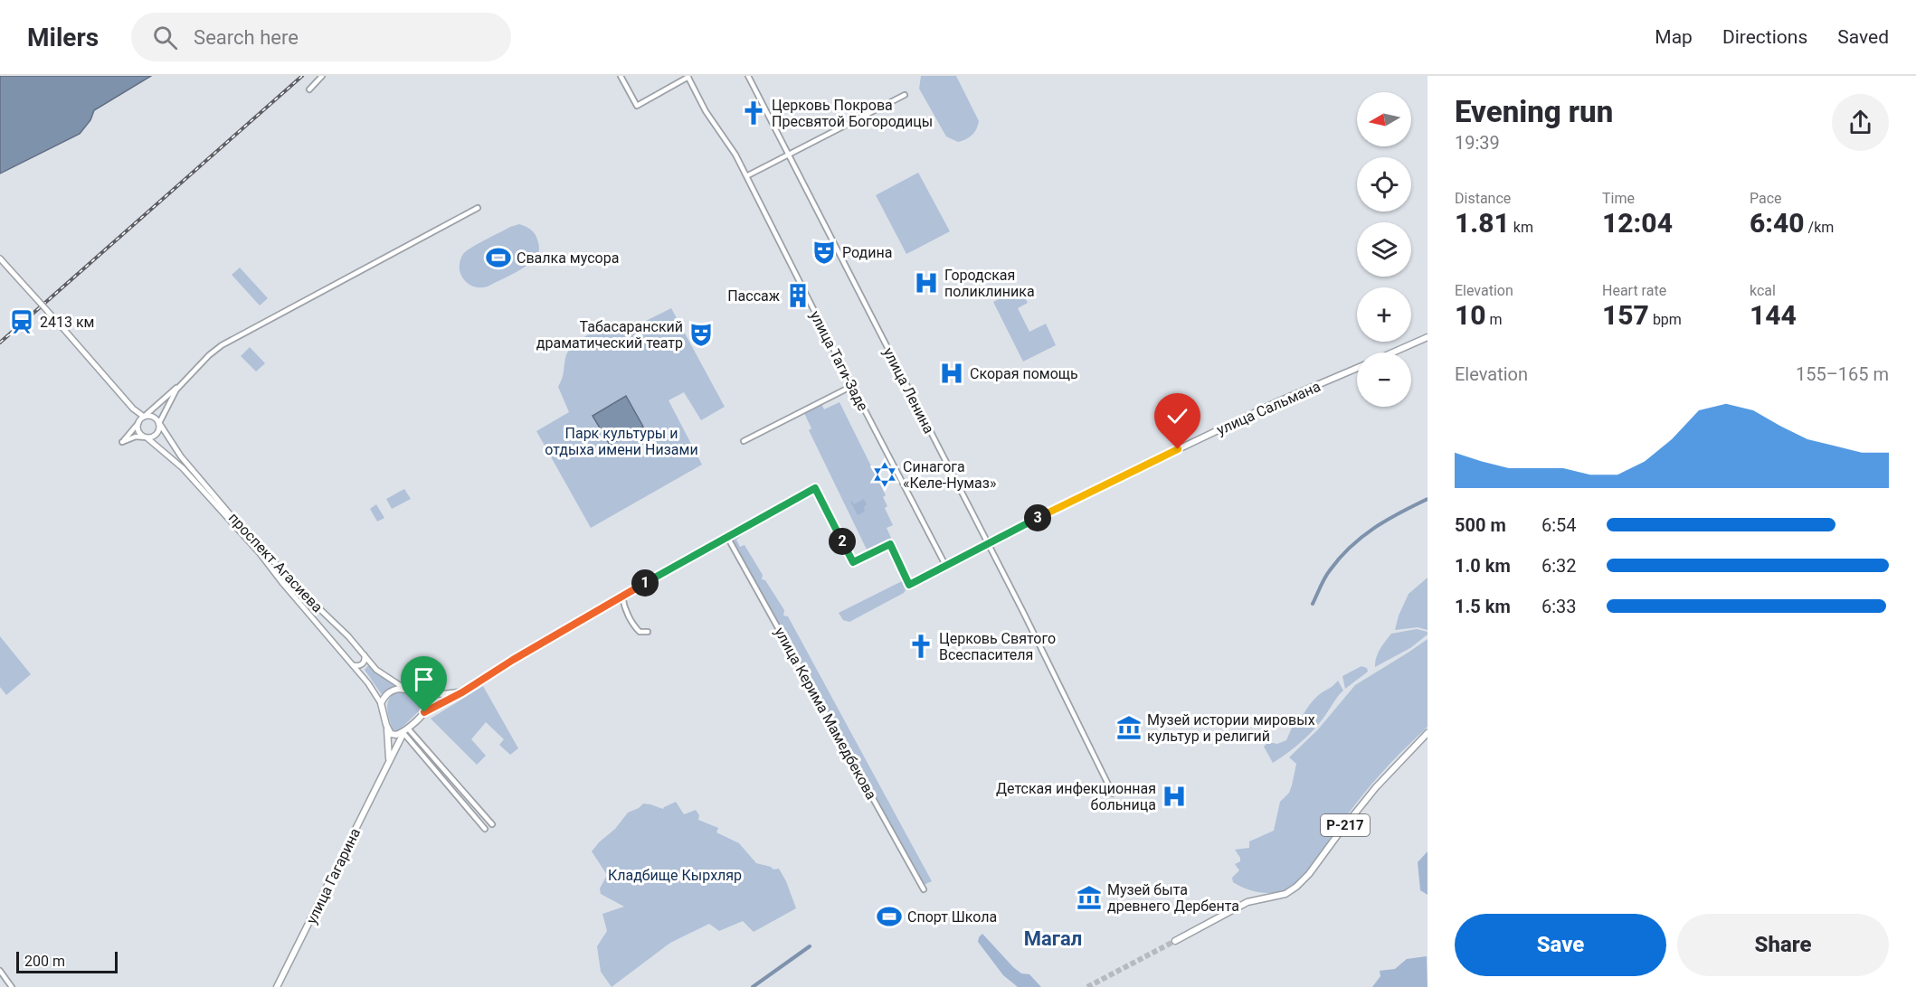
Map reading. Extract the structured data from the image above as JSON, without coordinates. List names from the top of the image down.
{
  "streets": {
    "main road": [
      "улица Сальмана",
      "проспект Агасиева",
      "Р-217",
      "улица Гагарина"
    ],
    "street": ["улица Таги-Заде", "улица Ленина", "улица Керима Мамедбекова"]
  },
  "crossings": [
    ["улица Таги-Заде", "улица Сальмана"],
    ["улица Ленина", "улица Сальмана"],
    ["проспект Агасиева", "улица Гагарина"]
  ],
  "districts": ["Магал"],
  "parks": ["Парк культуры и отдыха имени Низами", "Кладбище Кырхляр"],
  "places": {
    "church": ["Церковь Покрова Пресвятой Богородицы", "Церковь Святого Всеспасителя"],
    "theatre": ["Родина", "Табасаранский драматический театр"],
    "sports": ["Свалка мусора", "Спорт Школа"],
    "hospital": ["Городская поликлиника", "Скорая помощь", "Детская инфекционная больница"],
    "building": ["Пассаж"],
    "station": ["2413 км"],
    "synagogue": ["Синагога «Келе-Нумаз»"],
    "museum": ["Музей истории мировых культур и религий", "Музей быта древнего Дербента"]
  },
  "scale_bar": "200 m",
  "north": "left",
  "page": {
    "header": "Milers",
    "search": "Search here",
    "nav": ["Map", "Directions", "Saved"],
    "heading": ["Evening run", "19:39"],
    "map_buttons": ["+", "−"],
    "stats": [
      ["Distance", "1.81 km"],
      ["Time", "12:04"],
      ["Pace", "6:40 /km"],
      ["Elevation", "10 m"],
      ["Heart rate", "157 bpm"],
      ["kcal", "144"]
    ],
    "chart": ["Elevation", "155–165 m"],
    "pins": ["3", "2", "1"],
    "list": [
      {
        "name": "500 m",
        "note": "6:54"
      },
      {
        "name": "1.0 km",
        "note": "6:32"
      },
      {
        "name": "1.5 km",
        "note": "6:33"
      }
    ],
    "buttons": ["Save", "Share"],
    "scale": "200 m"
  }
}
